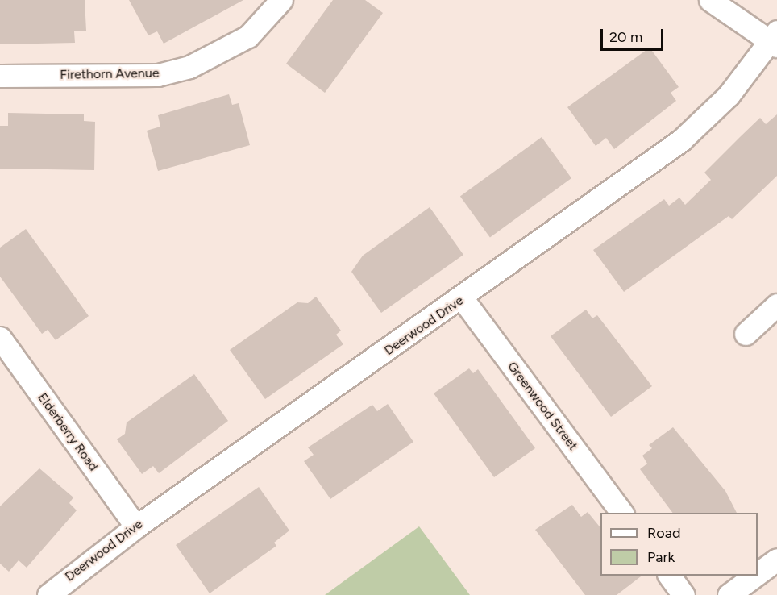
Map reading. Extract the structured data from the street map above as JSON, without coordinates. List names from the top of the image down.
{
  "streets": {
    "street": [
      "Firethorn Avenue",
      "Deerwood Drive",
      "Greenwood Street",
      "Elderberry Road"
    ]
  },
  "crossings": [
    ["Deerwood Drive", "Greenwood Street"],
    ["Deerwood Drive", "Elderberry Road"]
  ],
  "legend": ["Road", "Park"],
  "scale_bar": "20 m"
}
